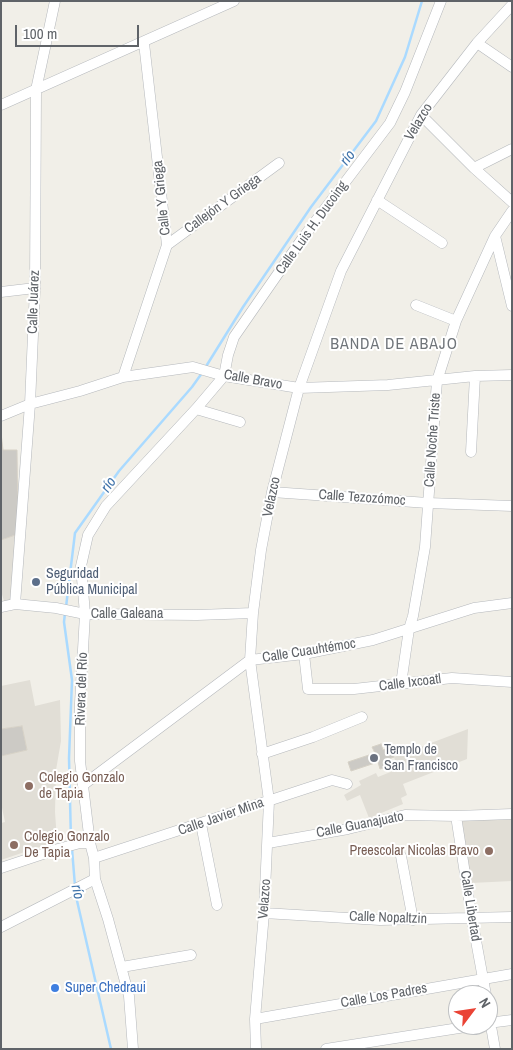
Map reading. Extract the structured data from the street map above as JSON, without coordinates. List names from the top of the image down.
{
  "streets": {
    "street": [
      "Velazco",
      "Calle Y Griega",
      "Callejón Y Griega",
      "Calle Luis H. Ducoing",
      "Calle Juárez",
      "Calle Bravo",
      "Calle Noche Triste",
      "Calle Tezozómoc",
      "Calle Galeana",
      "Calle Cuauhtémoc",
      "Calle Ixcoatl",
      "Rivera del Río",
      "Calle Javier Mina",
      "Calle Guanajuato",
      "Calle Libertad",
      "Calle Nopaltzin",
      "Calle Los Padres"
    ]
  },
  "crossings": [
    ["Velazco", "Calle Bravo"],
    ["Velazco", "Calle Tezozómoc"],
    ["Velazco", "Calle Galeana"],
    ["Velazco", "Calle Cuauhtémoc"],
    ["Velazco", "Calle Javier Mina"],
    ["Velazco", "Calle Guanajuato"],
    ["Velazco", "Calle Nopaltzin"],
    ["Velazco", "Calle Los Padres"],
    ["Calle Y Griega", "Callejón Y Griega"],
    ["Calle Y Griega", "Calle Bravo"],
    ["Calle Luis H. Ducoing", "Calle Bravo"],
    ["Calle Luis H. Ducoing", "Rivera del Río"],
    ["Calle Juárez", "Calle Bravo"],
    ["Calle Juárez", "Calle Galeana"],
    ["Calle Bravo", "Calle Noche Triste"],
    ["Calle Bravo", "Rivera del Río"],
    ["Calle Noche Triste", "Calle Tezozómoc"],
    ["Calle Noche Triste", "Calle Cuauhtémoc"],
    ["Calle Noche Triste", "Calle Ixcoatl"],
    ["Calle Galeana", "Rivera del Río"],
    ["Calle Cuauhtémoc", "Calle Ixcoatl"],
    ["Calle Cuauhtémoc", "Rivera del Río"],
    ["Rivera del Río", "Calle Javier Mina"],
    ["Calle Guanajuato", "Calle Libertad"],
    ["Calle Libertad", "Calle Nopaltzin"],
    ["Calle Libertad", "Calle Los Padres"]
  ],
  "districts": ["BANDA DE ABAJO"],
  "water": ["río"],
  "places": [
    "Seguridad Pública Municipal",
    "Templo de San Francisco",
    "Colegio Gonzalo de Tapia",
    "Colegio Gonzalo De Tapia",
    "Preescolar Nicolas Bravo",
    "Super Chedraui"
  ],
  "scale_bar": "100 m",
  "north": "top right"
}
